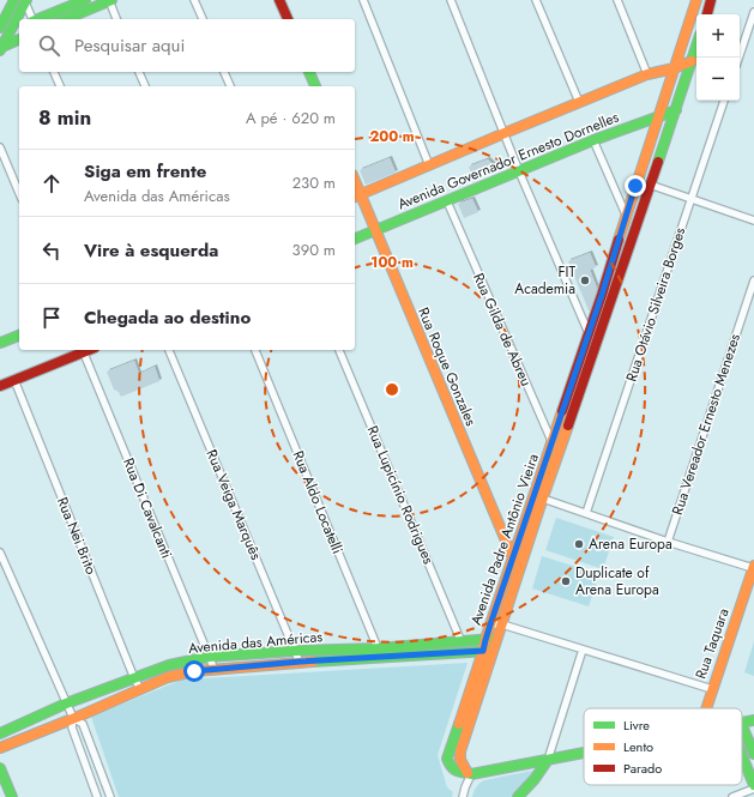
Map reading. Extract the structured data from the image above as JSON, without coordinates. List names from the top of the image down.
{
  "streets": {
    "main road": [
      "Avenida Governador Ernesto Dornelles",
      "Rua Roque Gonzales",
      "Avenida Padre Antônio Vieira",
      "Avenida das Américas",
      "Rua Taquara"
    ],
    "street": [
      "Rua Otávio Silveira Borges",
      "Rua Gilda de Abreu",
      "Rua Vereador Ernesto Menezes",
      "Rua Lupicínio Rodrigues",
      "Rua Aldo Locatelli",
      "Rua Veiga Marquês",
      "Rua Di Cavalcanti",
      "Rua Nei Brito"
    ]
  },
  "crossings": [
    ["Avenida Governador Ernesto Dornelles", "Rua Gilda de Abreu"],
    ["Avenida Governador Ernesto Dornelles", "Rua Roque Gonzales"],
    ["Avenida Governador Ernesto Dornelles", "Avenida Padre Antônio Vieira"],
    ["Rua Gilda de Abreu", "Avenida Padre Antônio Vieira"],
    ["Rua Roque Gonzales", "Avenida Padre Antônio Vieira"],
    ["Rua Lupicínio Rodrigues", "Avenida das Américas"],
    ["Rua Aldo Locatelli", "Avenida das Américas"],
    ["Rua Veiga Marquês", "Avenida das Américas"],
    ["Rua Di Cavalcanti", "Avenida das Américas"],
    ["Rua Nei Brito", "Avenida das Américas"],
    ["Avenida Padre Antônio Vieira", "Avenida das Américas"]
  ],
  "places": ["FIT Academia", "Arena Europa", "Duplicate of Arena Europa"],
  "legend": ["Livre", "Lento", "Parado"],
  "page": {
    "map_buttons": ["+", "−"],
    "search": "Pesquisar aqui",
    "heading": ["8 min", "A pé · 620 m"],
    "list": [
      ["Siga em frente", "Avenida das Américas", "230 m"],
      ["Vire à esquerda", "390 m"],
      "Chegada ao destino"
    ]
  },
  "rings": ["200 m", "100 m"]
}
